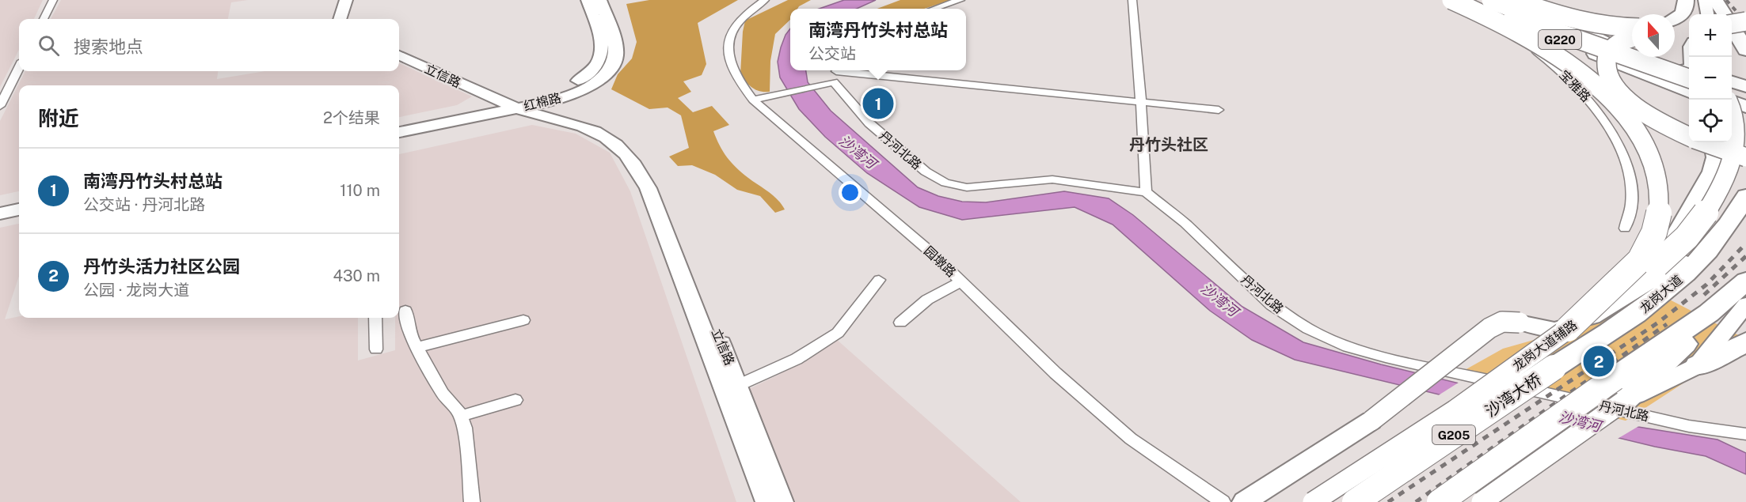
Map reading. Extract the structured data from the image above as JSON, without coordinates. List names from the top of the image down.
{
  "streets": {
    "highway": [
      "G220",
      "龙岗大道",
      "沙湾大桥",
      "G205"
    ],
    "main road": ["立信路", "红棉路", "龙岗大道辅路"],
    "street": ["宝雅路", "丹河北路", "园墩路"]
  },
  "crossings": [
    ["G220", "宝雅路"],
    ["立信路", "红棉路"],
    ["龙岗大道", "龙岗大道辅路"],
    ["龙岗大道", "沙湾大桥"],
    ["龙岗大道辅路", "沙湾大桥"]
  ],
  "districts": ["丹竹头社区"],
  "water": ["沙湾河"],
  "north": "top",
  "page": {
    "popup": ["南湾丹竹头村总站", "公交站"],
    "map_buttons": ["+", "−"],
    "search": "搜索地点",
    "heading": ["附近", "2个结果"],
    "pins": ["1", "2"],
    "list": [
      {
        "mark": "1",
        "name": "南湾丹竹头村总站",
        "note": "公交站 · 丹河北路",
        "value": "110 m"
      },
      {
        "mark": "2",
        "name": "丹竹头活力社区公园",
        "note": "公园 · 龙岗大道",
        "value": "430 m"
      }
    ]
  }
}
